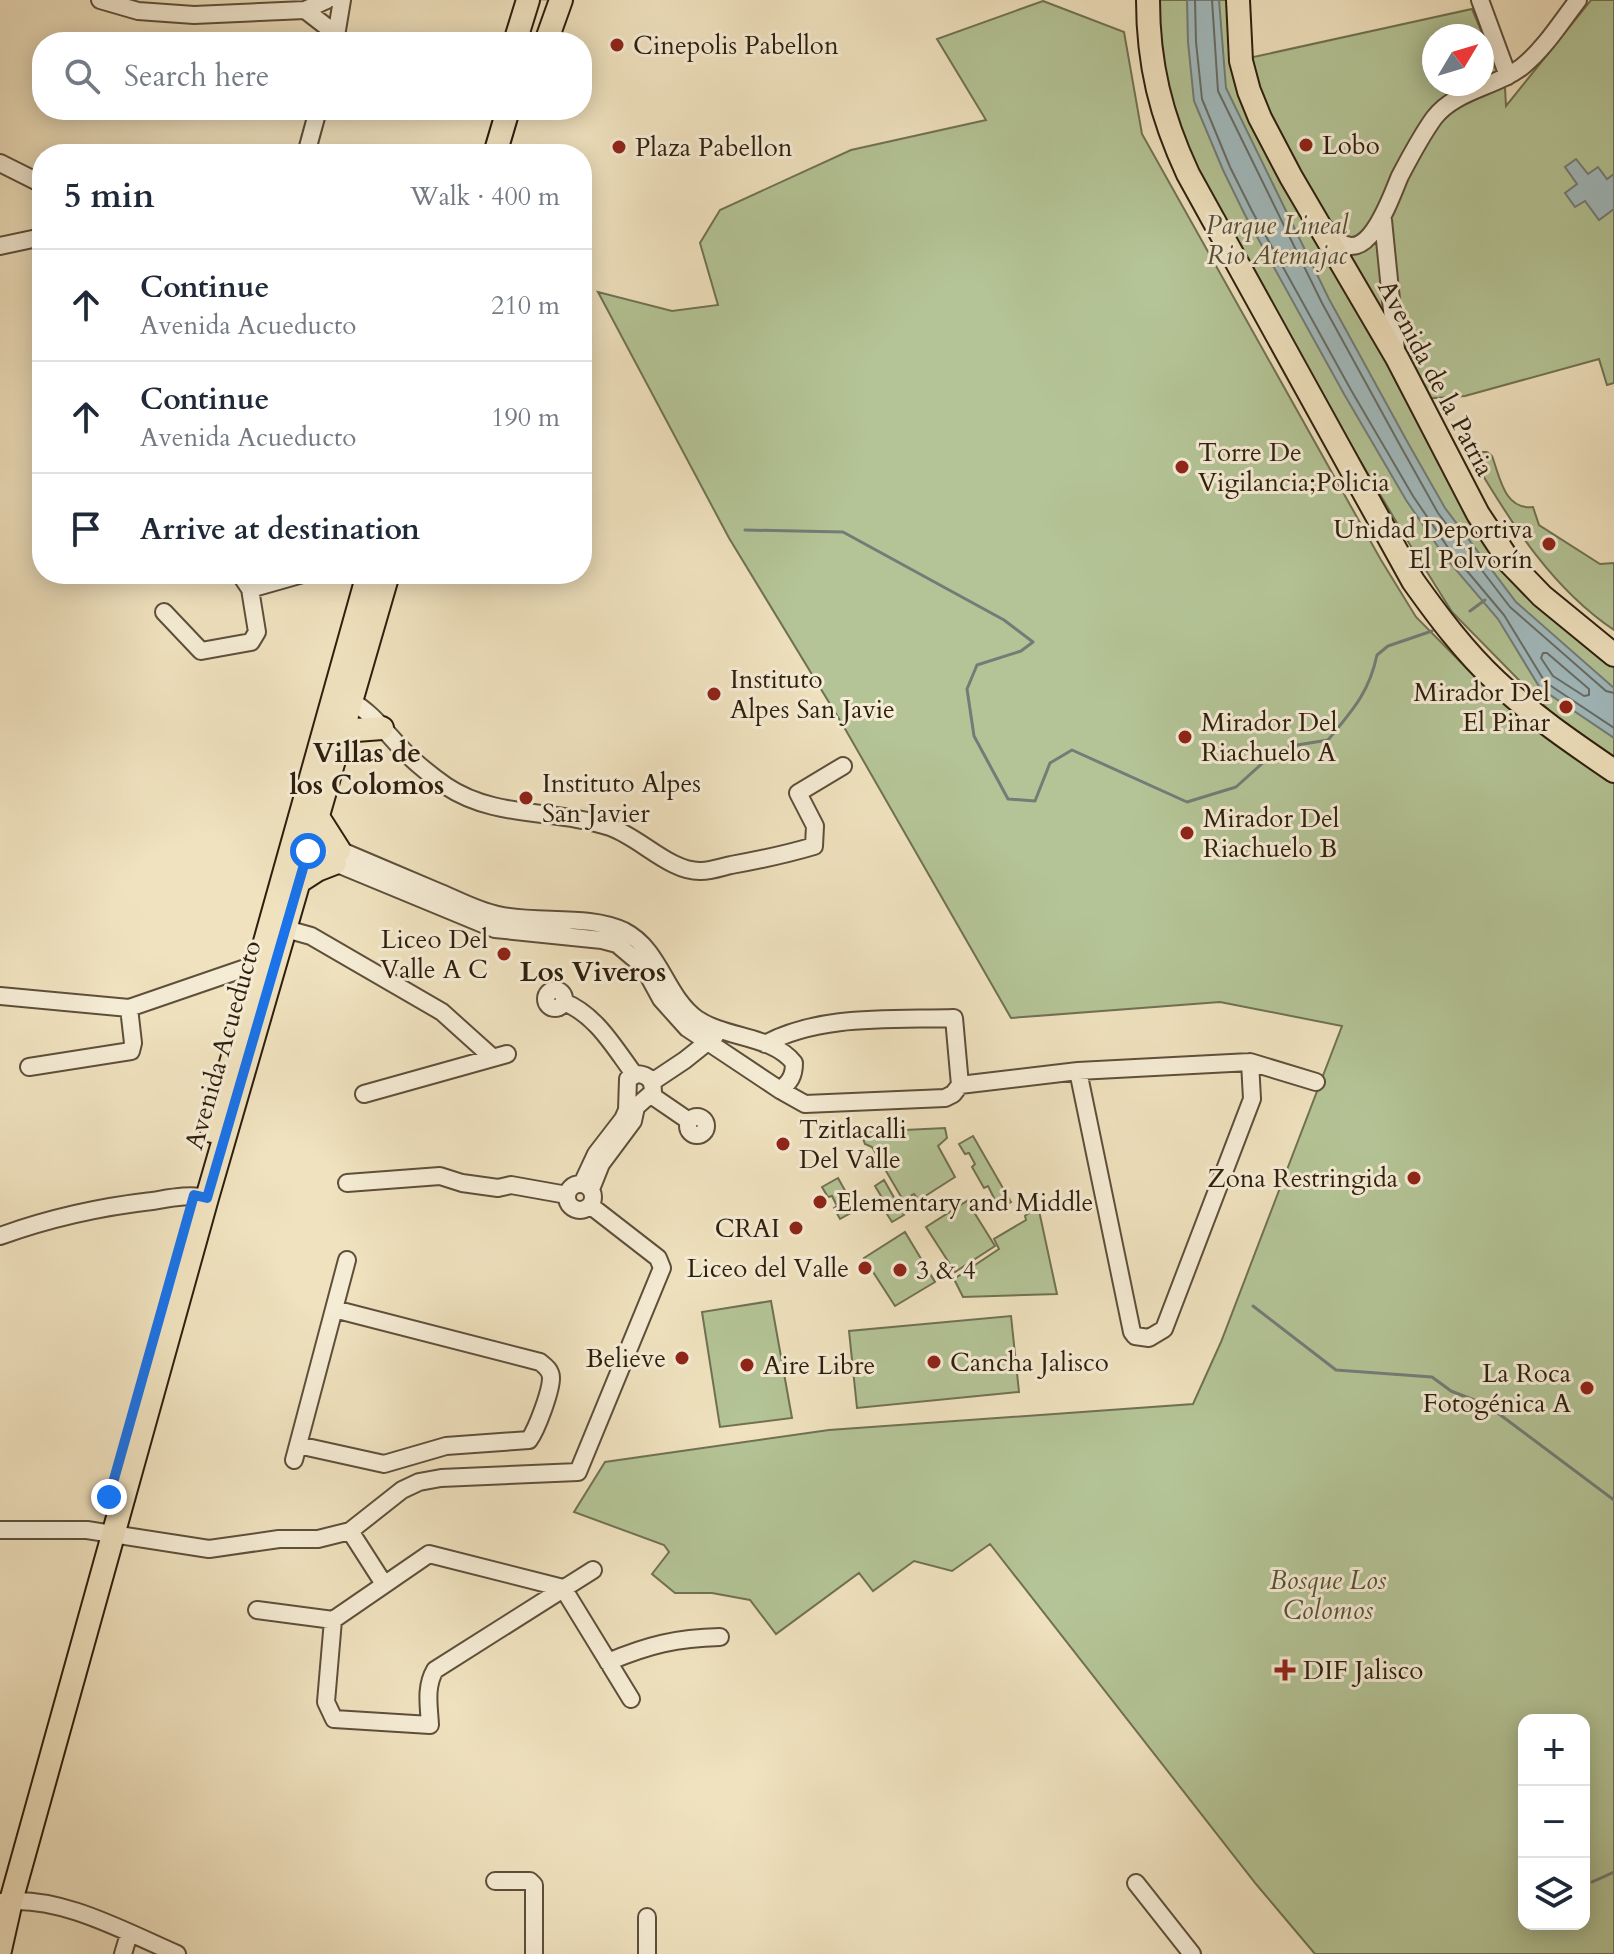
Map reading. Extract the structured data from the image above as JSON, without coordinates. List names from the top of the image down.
{
  "streets": {
    "main road": ["Avenida de la Patria", "Avenida Acueducto"]
  },
  "districts": ["Villas de los Colomos", "Los Viveros"],
  "parks": ["Parque Lineal Rio Atemajac", "Bosque Los Colomos"],
  "places": {
    "other": [
      "Cinepolis Pabellon",
      "Lobo",
      "Plaza Pabellon",
      "Torre De Vigilancia;Policia",
      "Unidad Deportiva El Polvorín",
      "Instituto Alpes San Javie",
      "Mirador Del El Pinar",
      "Mirador Del Riachuelo A",
      "Instituto Alpes San Javier",
      "Mirador Del Riachuelo B",
      "Liceo Del Valle A C",
      "Tzitlacalli Del Valle",
      "Zona Restringida",
      "Elementary and Middle",
      "CRAI",
      "Liceo del Valle",
      "3 & 4",
      "Believe",
      "Cancha Jalisco",
      "Aire Libre",
      "La Roca Fotogénica A"
    ],
    "health": ["DIF Jalisco"]
  },
  "north": "top right",
  "page": {
    "search": "Search here",
    "heading": ["5 min", "Walk · 400 m"],
    "list": [
      ["Continue", "Avenida Acueducto", "210 m"],
      ["Continue", "Avenida Acueducto", "190 m"],
      "Arrive at destination"
    ],
    "map_buttons": ["+", "−"]
  }
}
